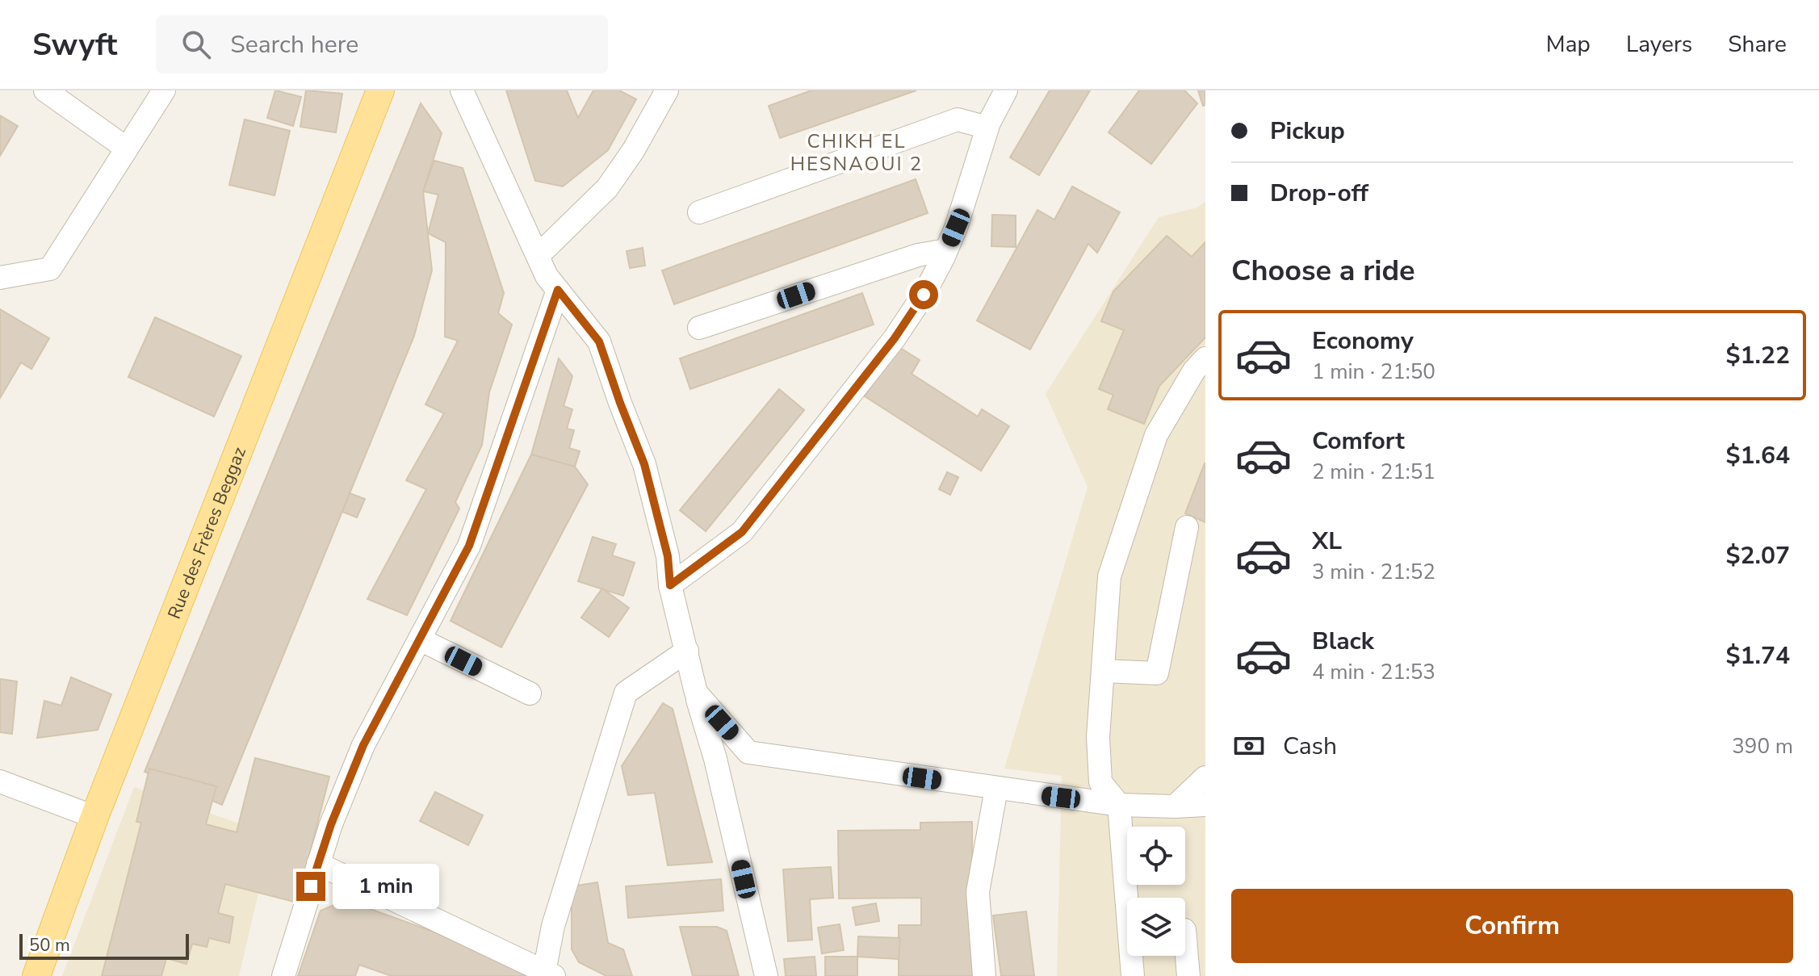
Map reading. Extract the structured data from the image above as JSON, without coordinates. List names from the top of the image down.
{
  "streets": {
    "main road": ["Rue des Frères Beggaz"]
  },
  "districts": ["CHIKH EL HESNAOUI 2"],
  "scale_bar": "50 m",
  "page": {
    "header": "Swyft",
    "search": "Search here",
    "nav": ["Map", "Layers", "Share"],
    "banner": ["Pickup", "Drop-off"],
    "heading": "Choose a ride",
    "list": [
      {
        "name": "Economy",
        "note": "1 min · 21:50",
        "value": "$1.22"
      },
      {
        "name": "Comfort",
        "note": "2 min · 21:51",
        "value": "$1.64"
      },
      {
        "name": "XL",
        "note": "3 min · 21:52",
        "value": "$2.07"
      },
      {
        "name": "Black",
        "note": "4 min · 21:53",
        "value": "$1.74"
      }
    ],
    "pay": ["Cash", "390 m"],
    "bubble": "1 min",
    "buttons": "Confirm",
    "scale": "50 m"
  }
}
